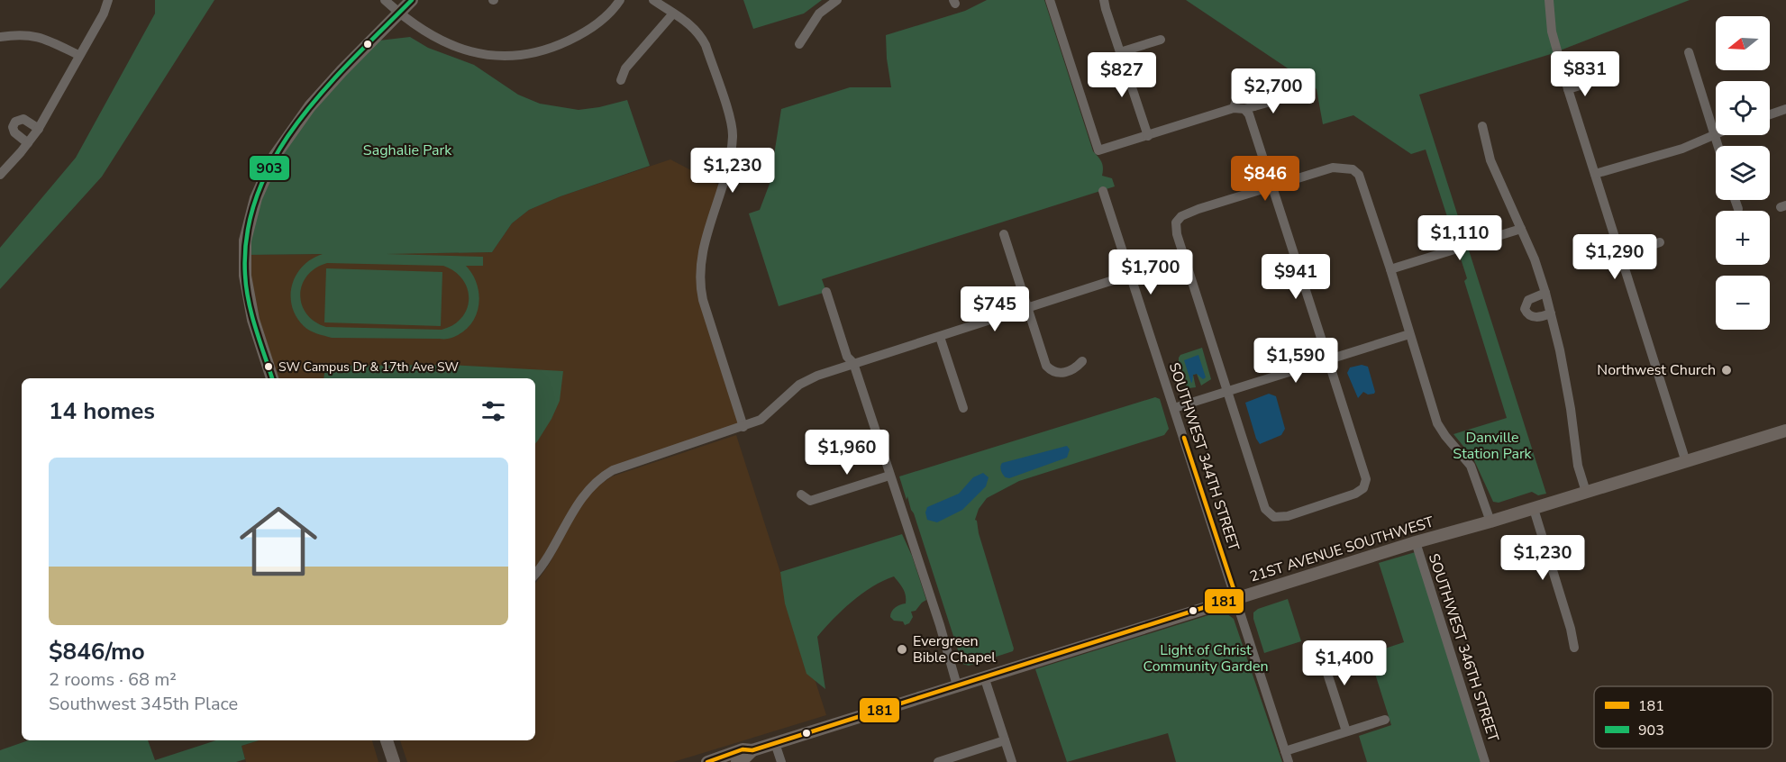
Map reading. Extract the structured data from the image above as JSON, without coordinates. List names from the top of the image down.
{
  "streets": {
    "main road": ["21ST AVENUE SOUTHWEST"],
    "street": ["SOUTHWEST 344TH STREET", "SOUTHWEST 346TH STREET"]
  },
  "crossings": [
    ["SOUTHWEST 344TH STREET", "21ST AVENUE SOUTHWEST"],
    ["21ST AVENUE SOUTHWEST", "SOUTHWEST 346TH STREET"]
  ],
  "parks": ["Saghalie Park", "Danville Station Park", "Light of Christ Community Garden"],
  "places": ["SW Campus Dr & 17th Ave SW", "Northwest Church", "Evergreen Bible Chapel"],
  "lines": ["transit line 903", "transit line 181"],
  "legend": ["181", "903"],
  "north": "left",
  "page": {
    "map_buttons": ["+", "−"],
    "price": [
      "$831",
      "$827",
      "$2,700",
      "$1,230",
      "$846",
      "$1,110",
      "$1,290",
      "$1,700",
      "$941",
      "$745",
      "$1,590",
      "$1,960",
      "$1,230",
      "$1,400"
    ],
    "heading": "14 homes",
    "list": [
      {
        "name": "$846/mo",
        "note": "2 rooms · 68 m² · Southwest 345th Place"
      }
    ]
  }
}
